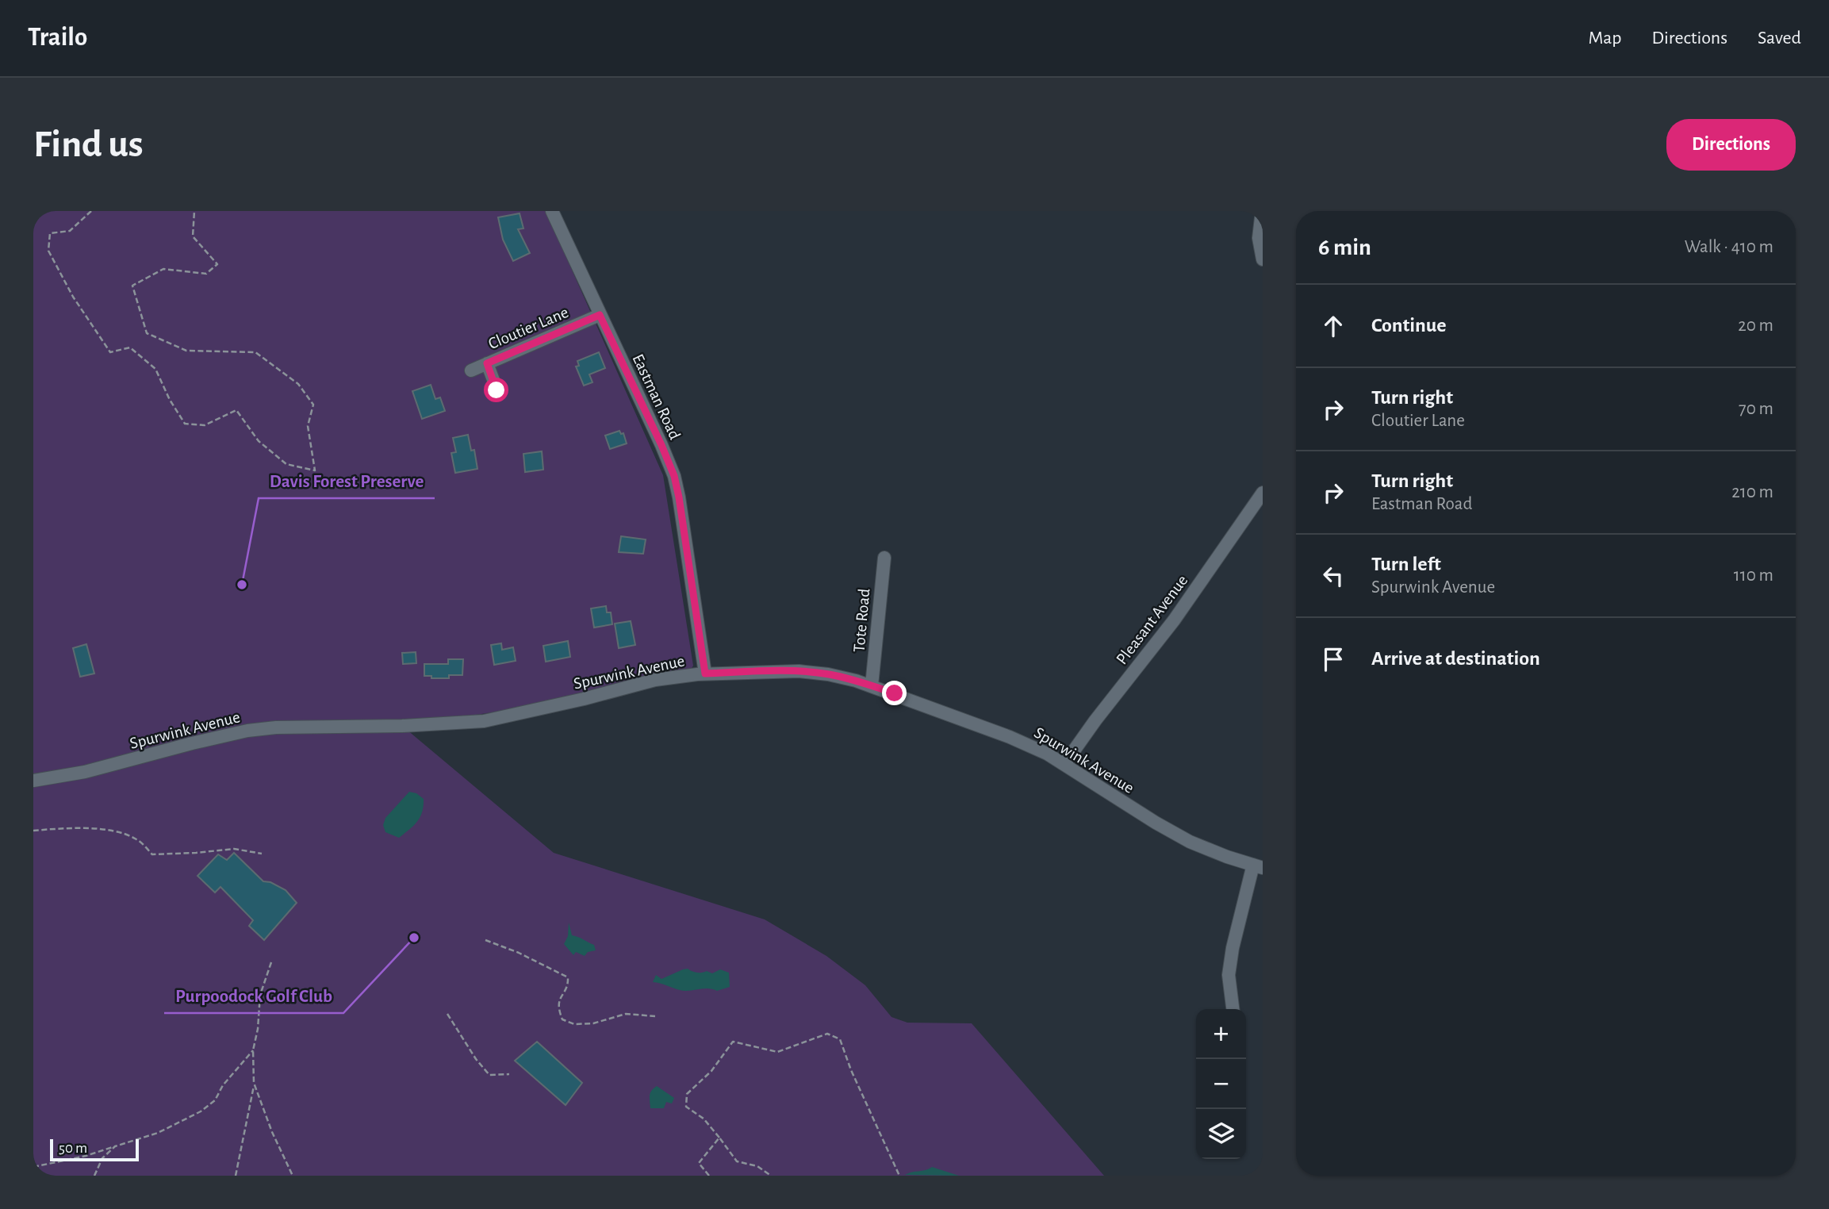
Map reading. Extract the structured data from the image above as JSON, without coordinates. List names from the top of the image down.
{
  "streets": {
    "street": [
      "Cloutier Lane",
      "Eastman Road",
      "Pleasant Avenue",
      "Tote Road",
      "Spurwink Avenue"
    ]
  },
  "crossings": [
    ["Cloutier Lane", "Eastman Road"],
    ["Eastman Road", "Spurwink Avenue"],
    ["Pleasant Avenue", "Spurwink Avenue"],
    ["Tote Road", "Spurwink Avenue"]
  ],
  "places": ["Davis Forest Preserve", "Purpoodock Golf Club"],
  "scale_bar": "50 m",
  "page": {
    "header": "Trailo",
    "nav": ["Map", "Directions", "Saved"],
    "buttons": "Directions",
    "title": "Find us",
    "heading": ["6 min", "Walk · 410 m"],
    "list": [
      ["Continue", "20 m"],
      ["Turn right", "Cloutier Lane", "70 m"],
      ["Turn right", "Eastman Road", "210 m"],
      ["Turn left", "Spurwink Avenue", "110 m"],
      "Arrive at destination"
    ],
    "map_buttons": ["+", "−"],
    "scale": "50 m"
  }
}
